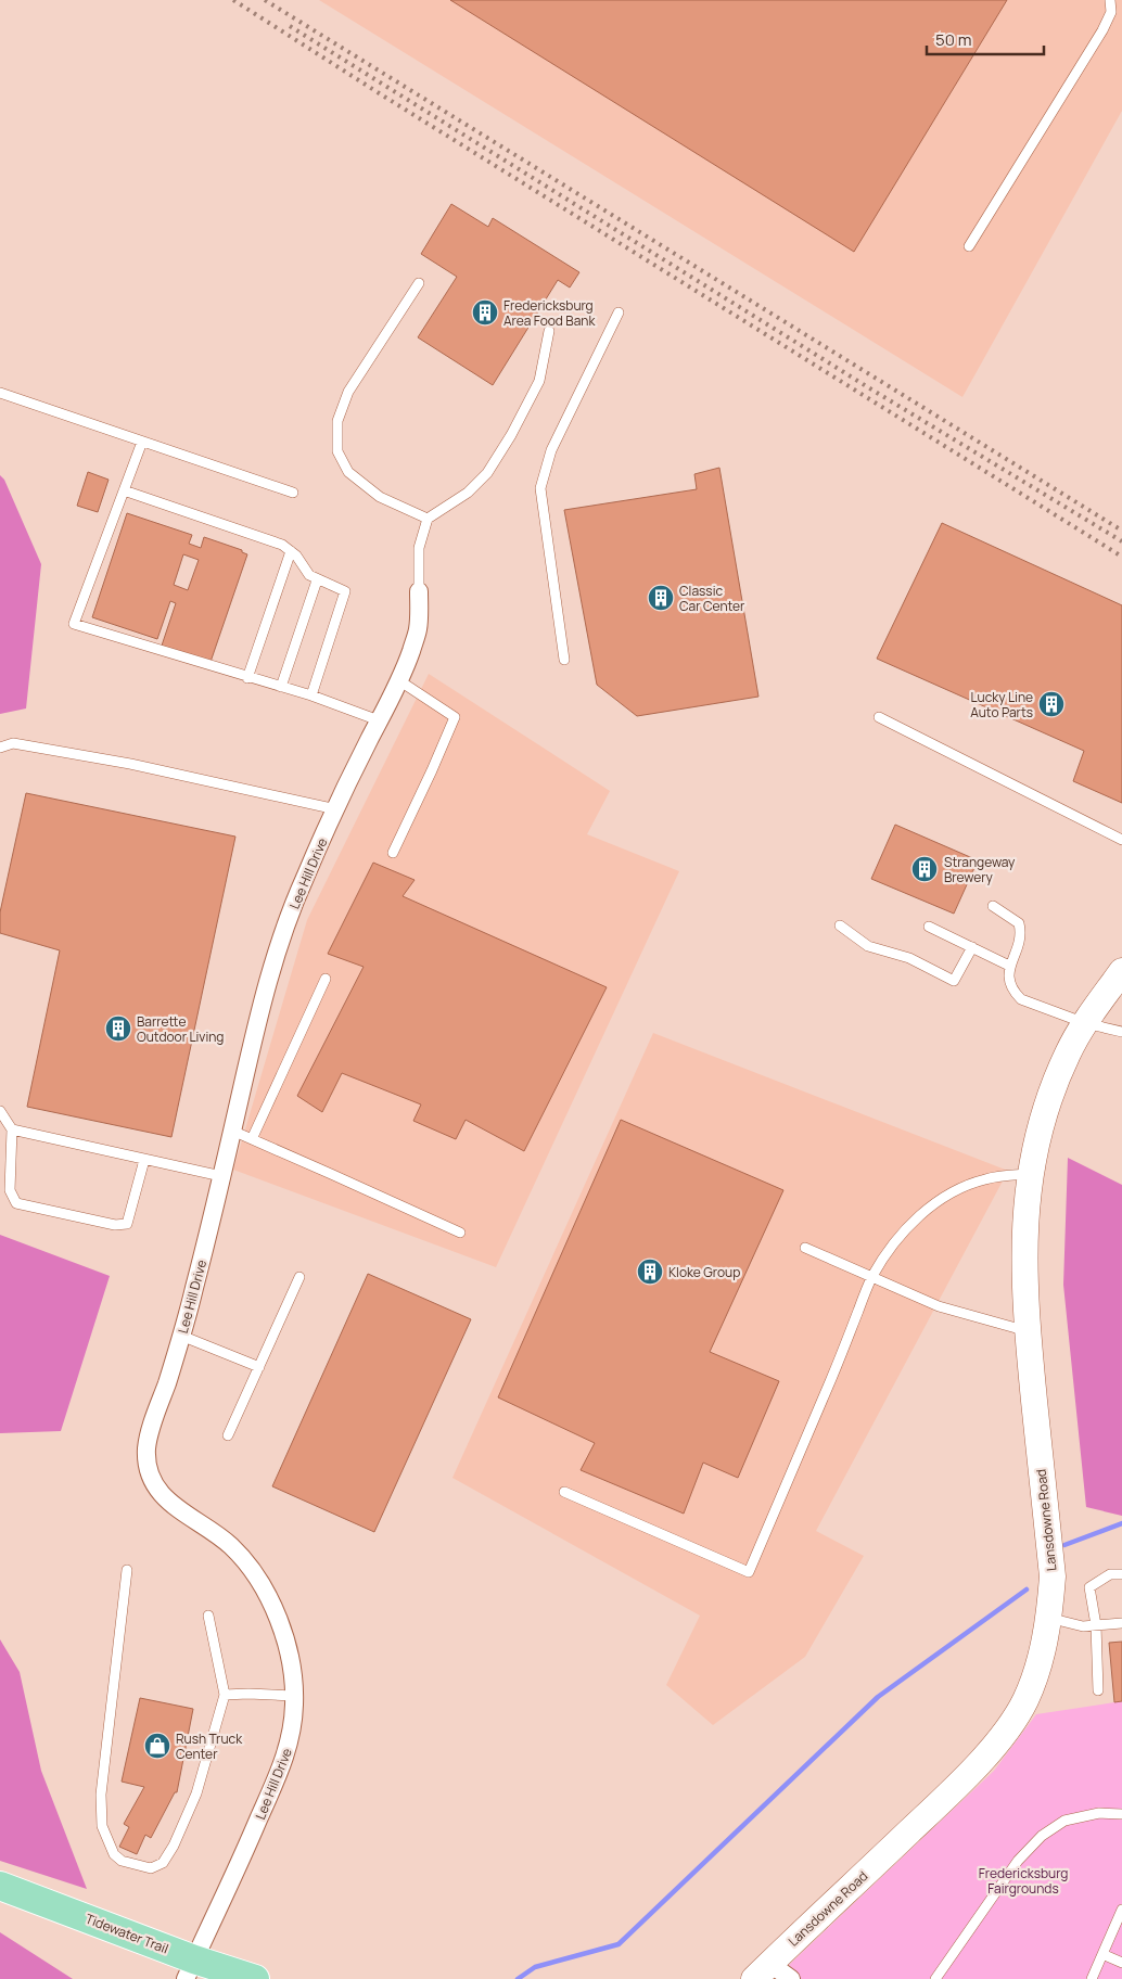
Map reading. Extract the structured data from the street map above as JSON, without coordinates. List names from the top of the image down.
{
  "streets": {
    "main road": ["Lansdowne Road", "Tidewater Trail"],
    "street": ["Lee Hill Drive"]
  },
  "crossings": [
    ["Lee Hill Drive", "Tidewater Trail"]
  ],
  "parks": ["Fredericksburg Fairgrounds"],
  "places": {
    "building": [
      "Fredericksburg Area Food Bank",
      "Classic Car Center",
      "Lucky Line Auto Parts",
      "Strangeway Brewery",
      "Barrette Outdoor Living",
      "Kloke Group"
    ],
    "shop": ["Rush Truck Center"]
  },
  "scale_bar": "50 m"
}
